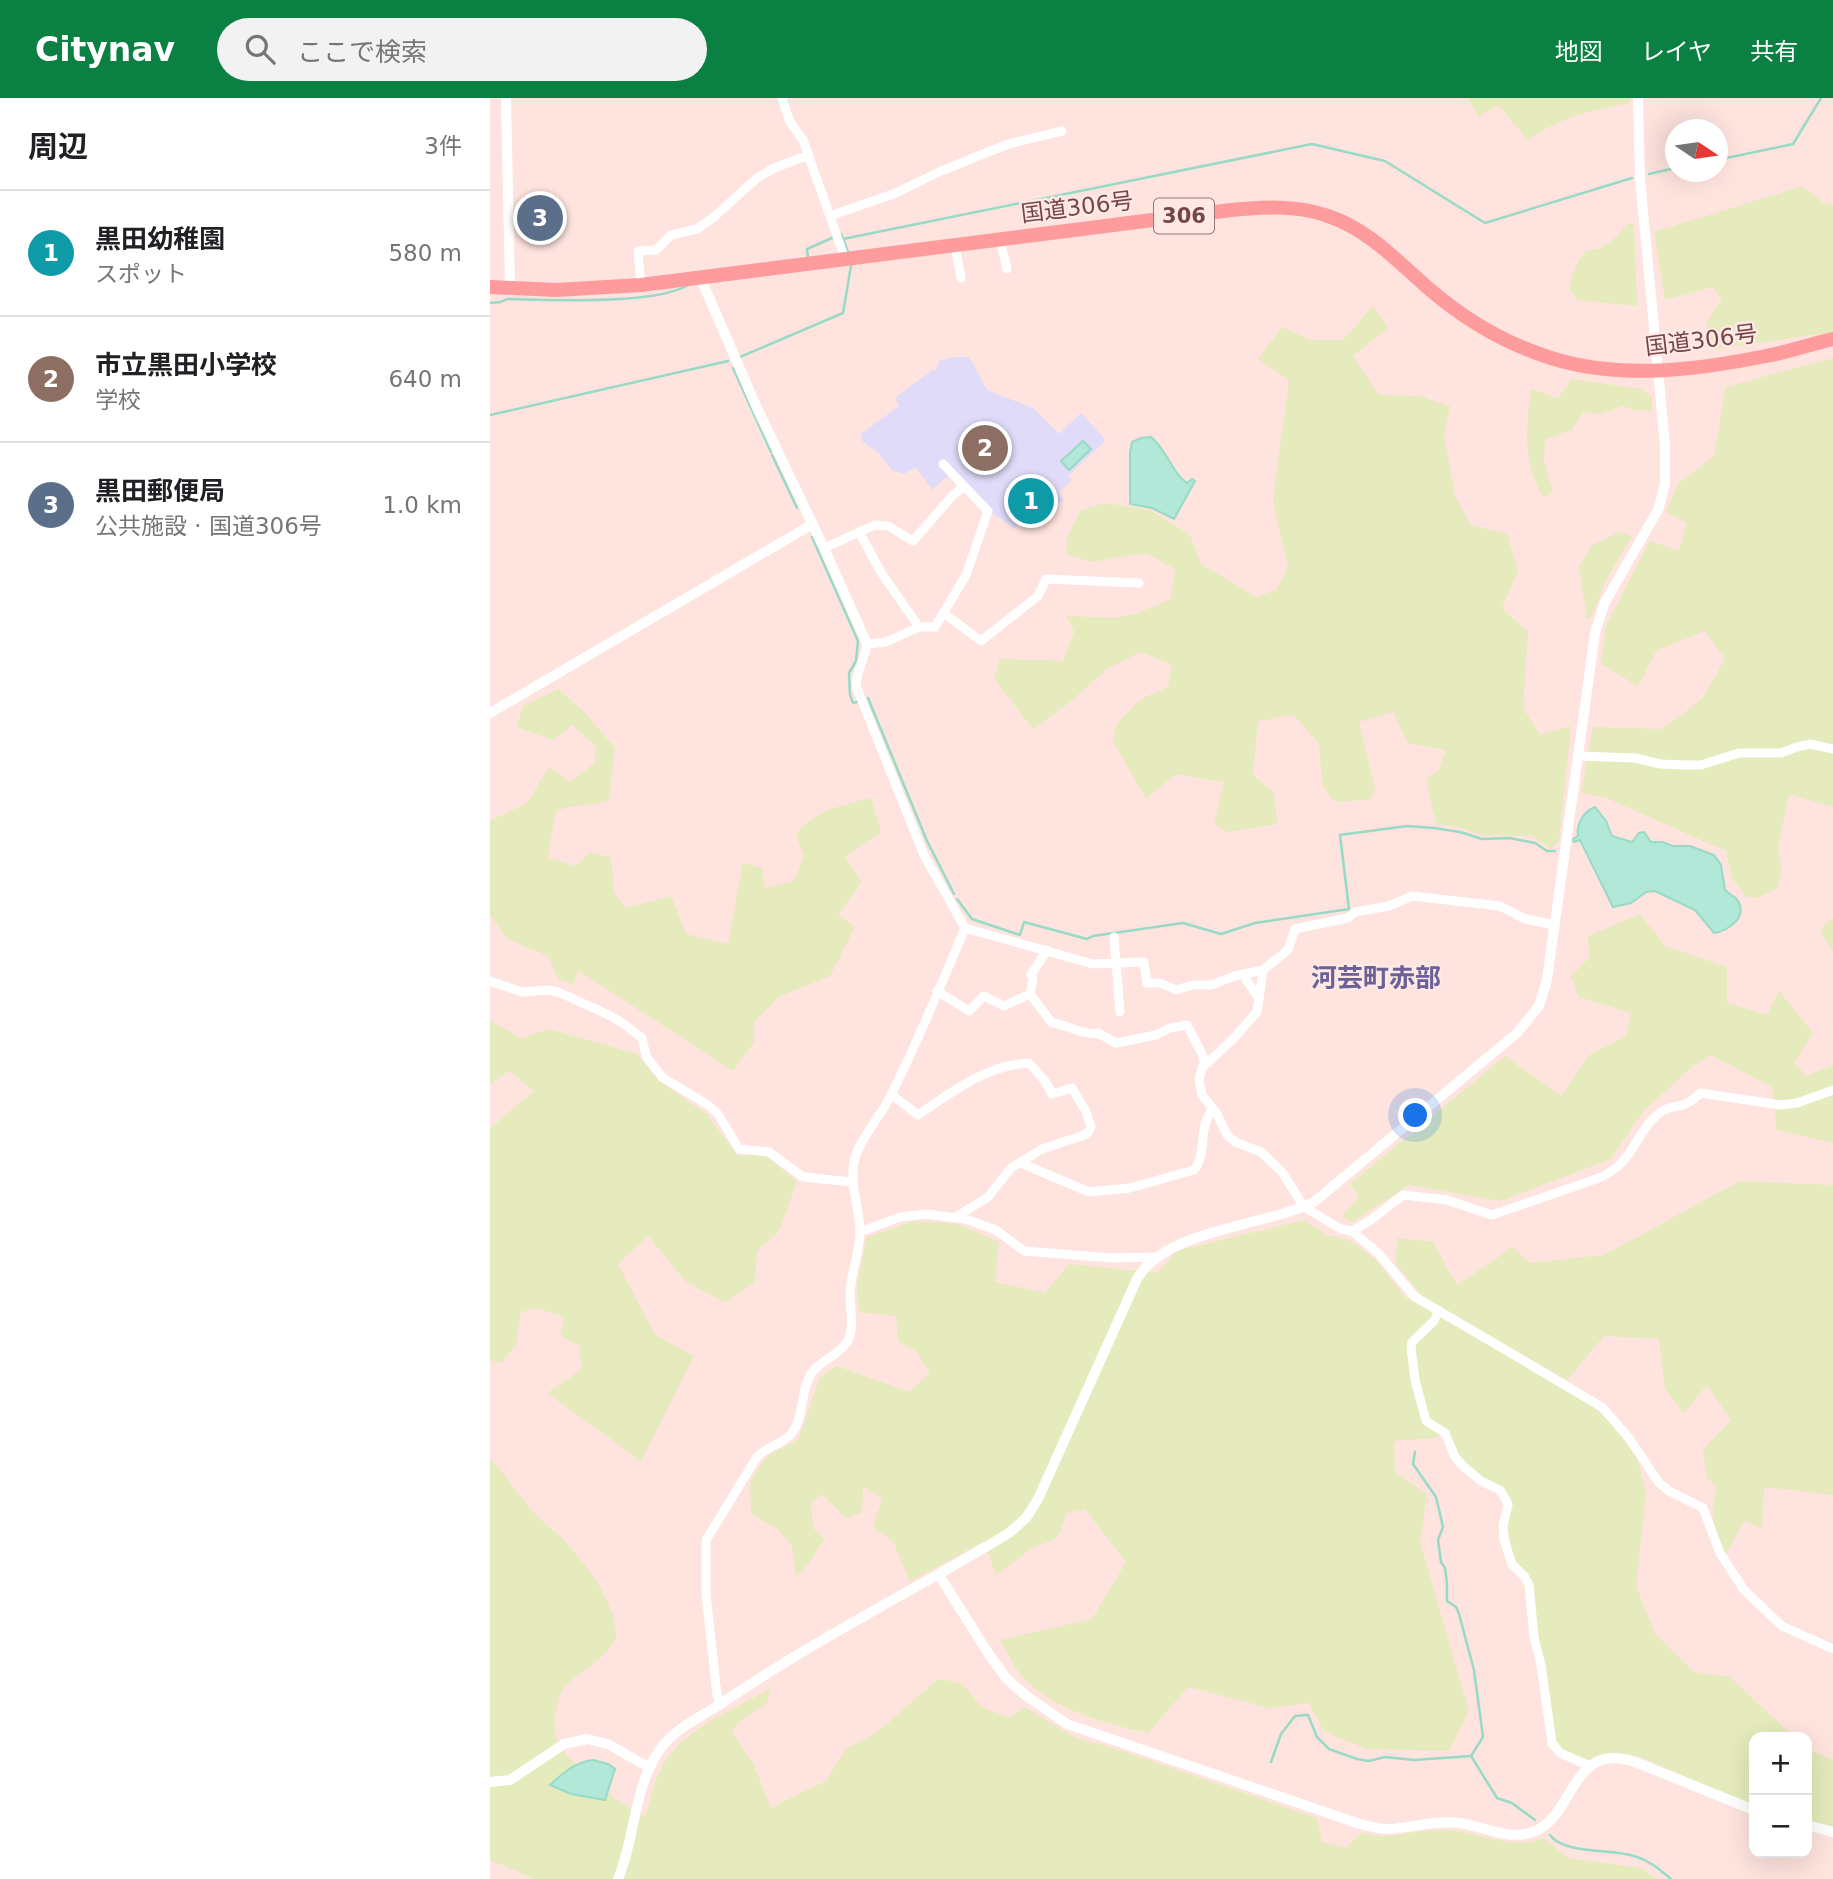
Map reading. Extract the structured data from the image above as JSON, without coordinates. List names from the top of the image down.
{
  "streets": {
    "highway": ["国道306号", "306"]
  },
  "districts": ["河芸町赤部"],
  "north": "right",
  "page": {
    "header": "Citynav",
    "search": "ここで検索",
    "nav": ["地図", "レイヤ", "共有"],
    "heading": ["周辺", "3件"],
    "list": [
      {
        "mark": "1",
        "name": "黒田幼稚園",
        "note": "スポット",
        "value": "580 m"
      },
      {
        "mark": "2",
        "name": "市立黒田小学校",
        "note": "学校",
        "value": "640 m"
      },
      {
        "mark": "3",
        "name": "黒田郵便局",
        "note": "公共施設 · 国道306号",
        "value": "1.0 km"
      }
    ],
    "pins": ["3", "2", "1"],
    "map_buttons": ["+", "−"]
  }
}
